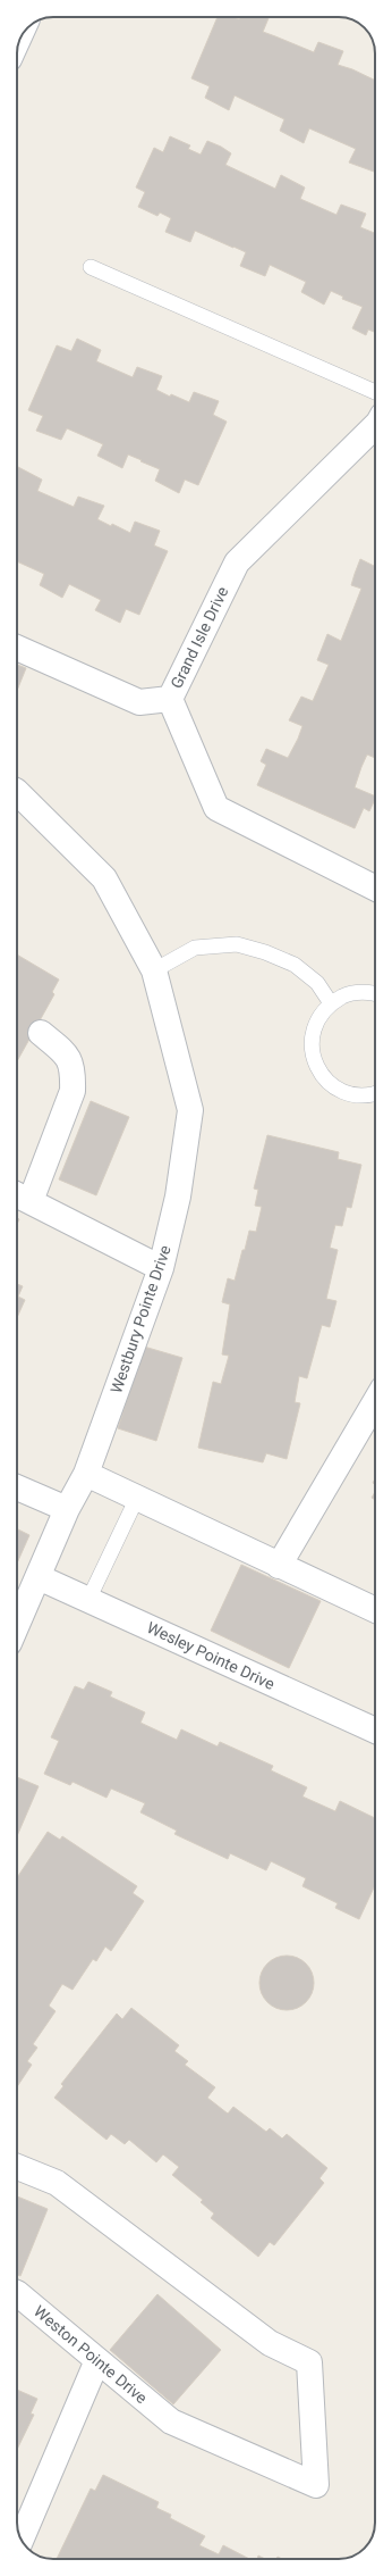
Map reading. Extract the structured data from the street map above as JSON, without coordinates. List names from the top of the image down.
{
  "streets": {
    "street": [
      "Grand Isle Drive",
      "Westbury Pointe Drive",
      "Wesley Pointe Drive",
      "Weston Pointe Drive"
    ]
  },
  "crossings": [
    ["Westbury Pointe Drive", "Wesley Pointe Drive"]
  ]
}
